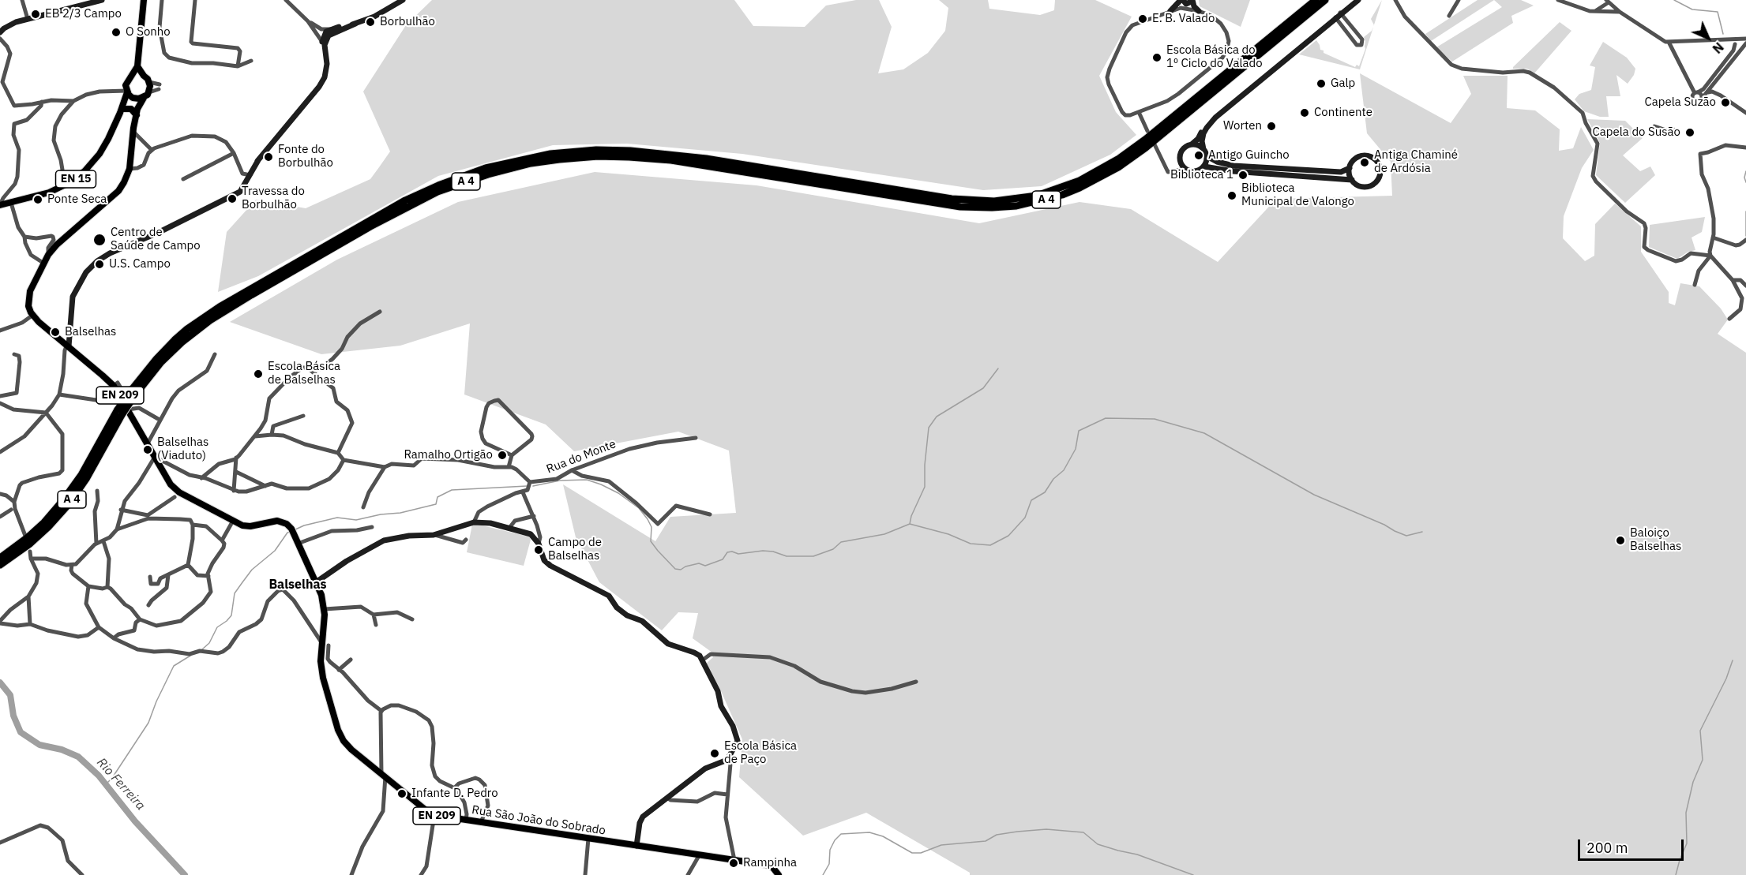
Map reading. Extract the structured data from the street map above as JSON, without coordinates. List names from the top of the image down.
{
  "streets": {
    "highway": ["A 4"],
    "main road": ["EN 15", "EN 209", "Rua São João do Sobrado"],
    "street": ["Rua do Monte"]
  },
  "crossings": [
    ["EN 209", "Rua São João do Sobrado"]
  ],
  "districts": ["Balselhas"],
  "water": ["Rio Ferreira"],
  "places": [
    "EB 2/3 Campo",
    "E. B. Valado",
    "Borbulhão",
    "O Sonho",
    "Escola Básica do 1º Ciclo do Valado",
    "Galp",
    "Capela Suzão",
    "Continente",
    "Worten",
    "Capela do Susão",
    "Antigo Guincho",
    "Fonte do Borbulhão",
    "Antiga Chaminé de Ardósia",
    "Biblioteca 1",
    "Biblioteca Municipal de Valongo",
    "Travessa do Borbulhão",
    "Ponte Seca",
    "Centro de Saúde de Campo",
    "U.S. Campo",
    "Balselhas",
    "Escola Básica de Balselhas",
    "Balselhas (Viaduto)",
    "Ramalho Ortigão",
    "Baloiço Balselhas",
    "Campo de Balselhas",
    "Escola Básica de Paço",
    "Infante D. Pedro",
    "Rampinha"
  ],
  "scale_bar": "200 m",
  "north": "bottom right"
}
